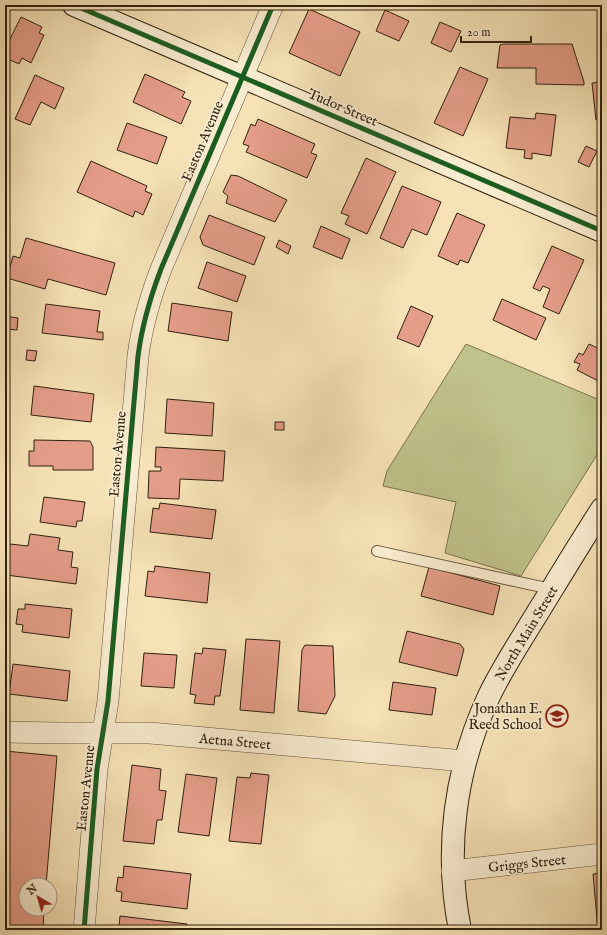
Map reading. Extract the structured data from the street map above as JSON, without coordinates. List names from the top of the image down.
{
  "streets": {
    "street": [
      "Tudor Street",
      "Easton Avenue",
      "North Main Street",
      "Aetna Street",
      "Griggs Street"
    ]
  },
  "crossings": [
    ["Tudor Street", "Easton Avenue"],
    ["Easton Avenue", "Aetna Street"],
    ["North Main Street", "Aetna Street"],
    ["North Main Street", "Griggs Street"]
  ],
  "places": {
    "school or university": ["Jonathan E. Reed School"]
  },
  "scale_bar": "20 m",
  "north": "top left"
}
